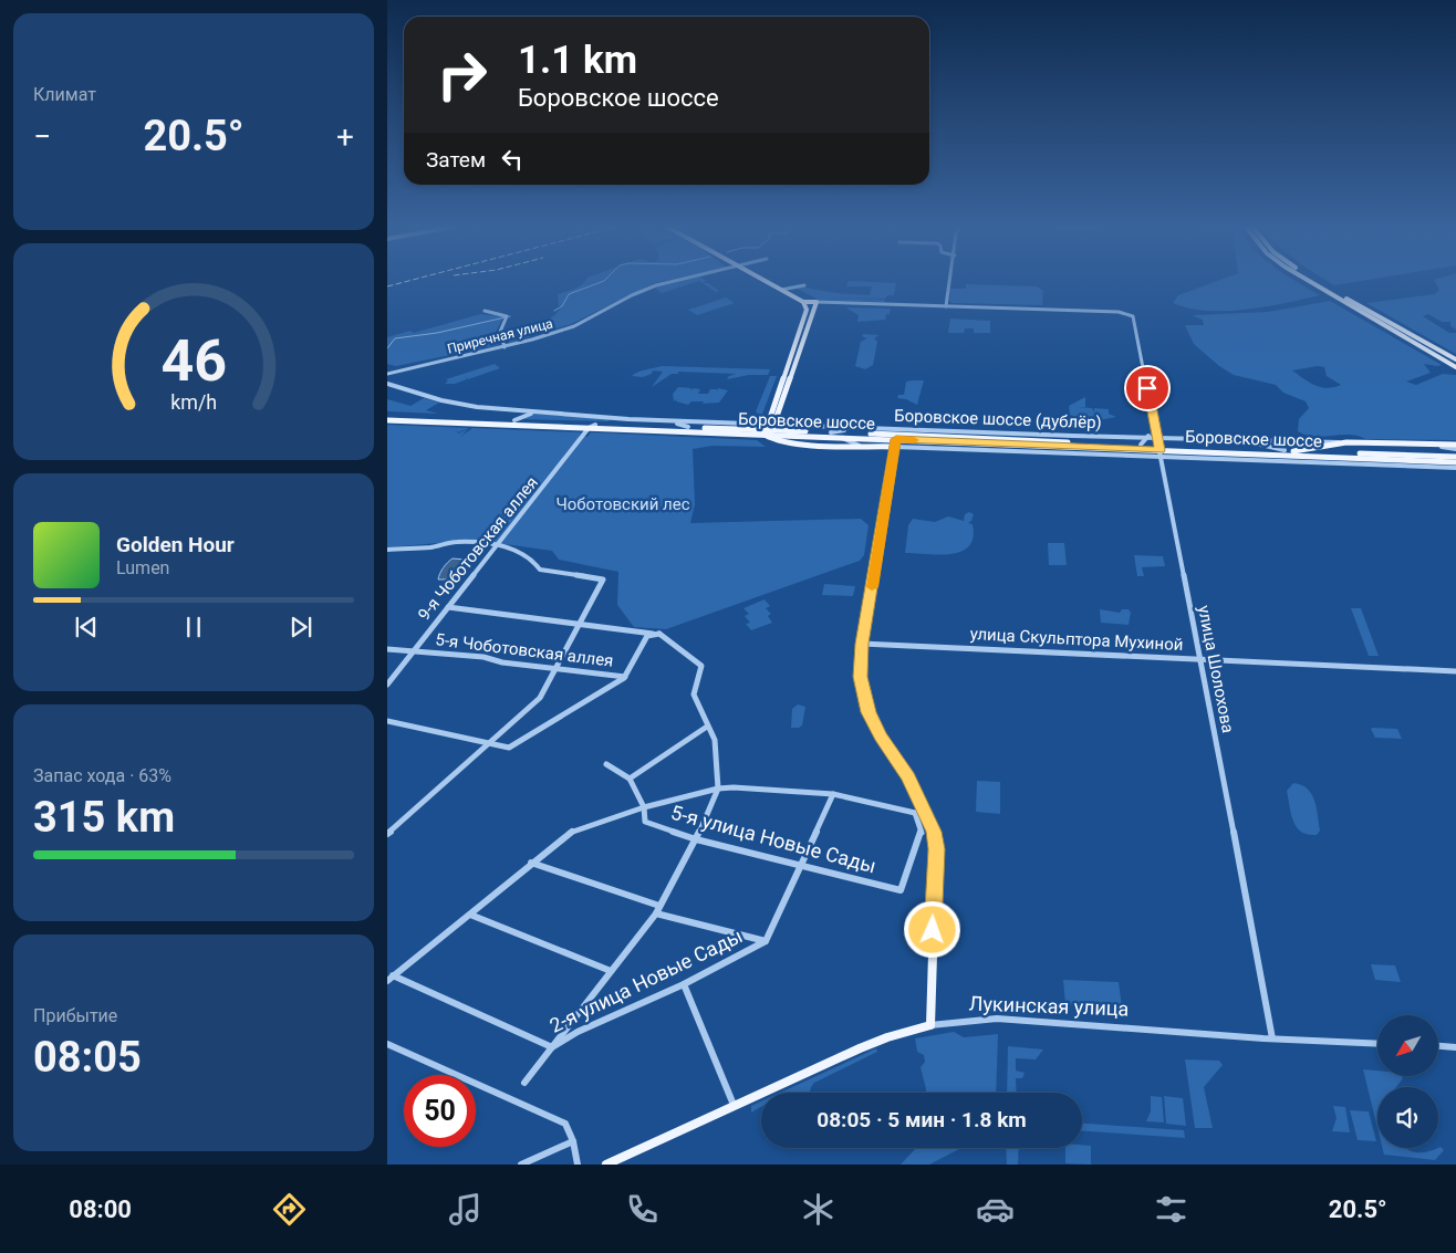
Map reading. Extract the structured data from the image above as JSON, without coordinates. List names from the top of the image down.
{
  "streets": {
    "main road": ["Боровское шоссе (дублёр)", "Боровское шоссе", "Лукинская улица"],
    "street": [
      "Приречная улица",
      "9-я Чоботовская аллея",
      "улица Скульптора Мухиной",
      "5-я Чоботовская аллея",
      "улица Шолохова",
      "5-я улица Новые Сады",
      "2-я улица Новые Сады"
    ]
  },
  "crossings": [
    ["Боровское шоссе (дублёр)", "Боровское шоссе"],
    ["Боровское шоссе (дублёр)", "улица Шолохова"],
    ["Боровское шоссе", "9-я Чоботовская аллея"],
    ["Боровское шоссе", "улица Шолохова"],
    ["9-я Чоботовская аллея", "5-я Чоботовская аллея"],
    ["улица Скульптора Мухиной", "улица Шолохова"],
    ["улица Шолохова", "Лукинская улица"],
    ["5-я улица Новые Сады", "2-я улица Новые Сады"]
  ],
  "parks": ["Чоботовский лес"],
  "north": "bottom left",
  "page": {
    "tile": [
      "Климат",
      ["Запас хода · 63%", "315 km"],
      ["Прибытие", "08:05"]
    ],
    "turn": ["1.1 km", "Боровское шоссе"],
    "heat": ["−", "20.5°", "+"],
    "then": "Затем",
    "song": ["Golden Hour", "Lumen"],
    "limit": "50",
    "trip": "08:05 · 5 мин · 1.8 km",
    "tabs": ["08:00", "20.5°"],
    "gauge": ["46", "km/h"]
  }
}
